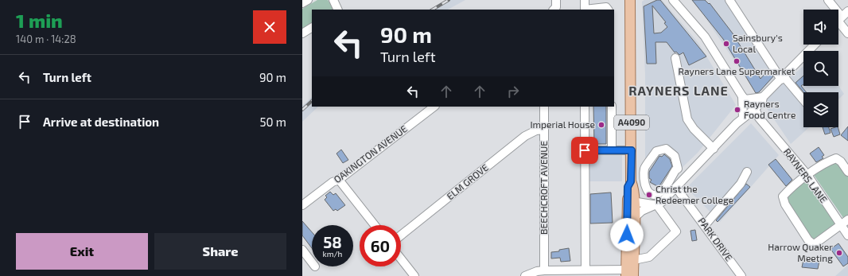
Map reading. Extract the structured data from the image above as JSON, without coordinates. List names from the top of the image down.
{
  "streets": {
    "main road": ["A4090"],
    "street": [
      "OAKINGTON AVENUE",
      "RAYNERS LANE",
      "ELM GROVE",
      "BEECHCROFT AVENUE",
      "PARK DRIVE"
    ]
  },
  "crossings": [
    ["ELM GROVE", "BEECHCROFT AVENUE"]
  ],
  "districts": ["RAYNERS LANE"],
  "places": [
    "Sainsbury's Local",
    "Rayners Lane Supermarket",
    "Rayners Food Centre",
    "Imperial House",
    "Christ the Redeemer College",
    "Harrow Quaker Meeting"
  ],
  "page": {
    "heading": ["1 min", "140 m · 14:28"],
    "turn": ["90 m", "Turn left"],
    "list": [
      {
        "name": "Turn left",
        "value": "90 m"
      },
      {
        "name": "Arrive at destination",
        "value": "50 m"
      }
    ],
    "speed": "58 km/h",
    "limit": "60",
    "buttons": ["Exit", "Share"]
  }
}
